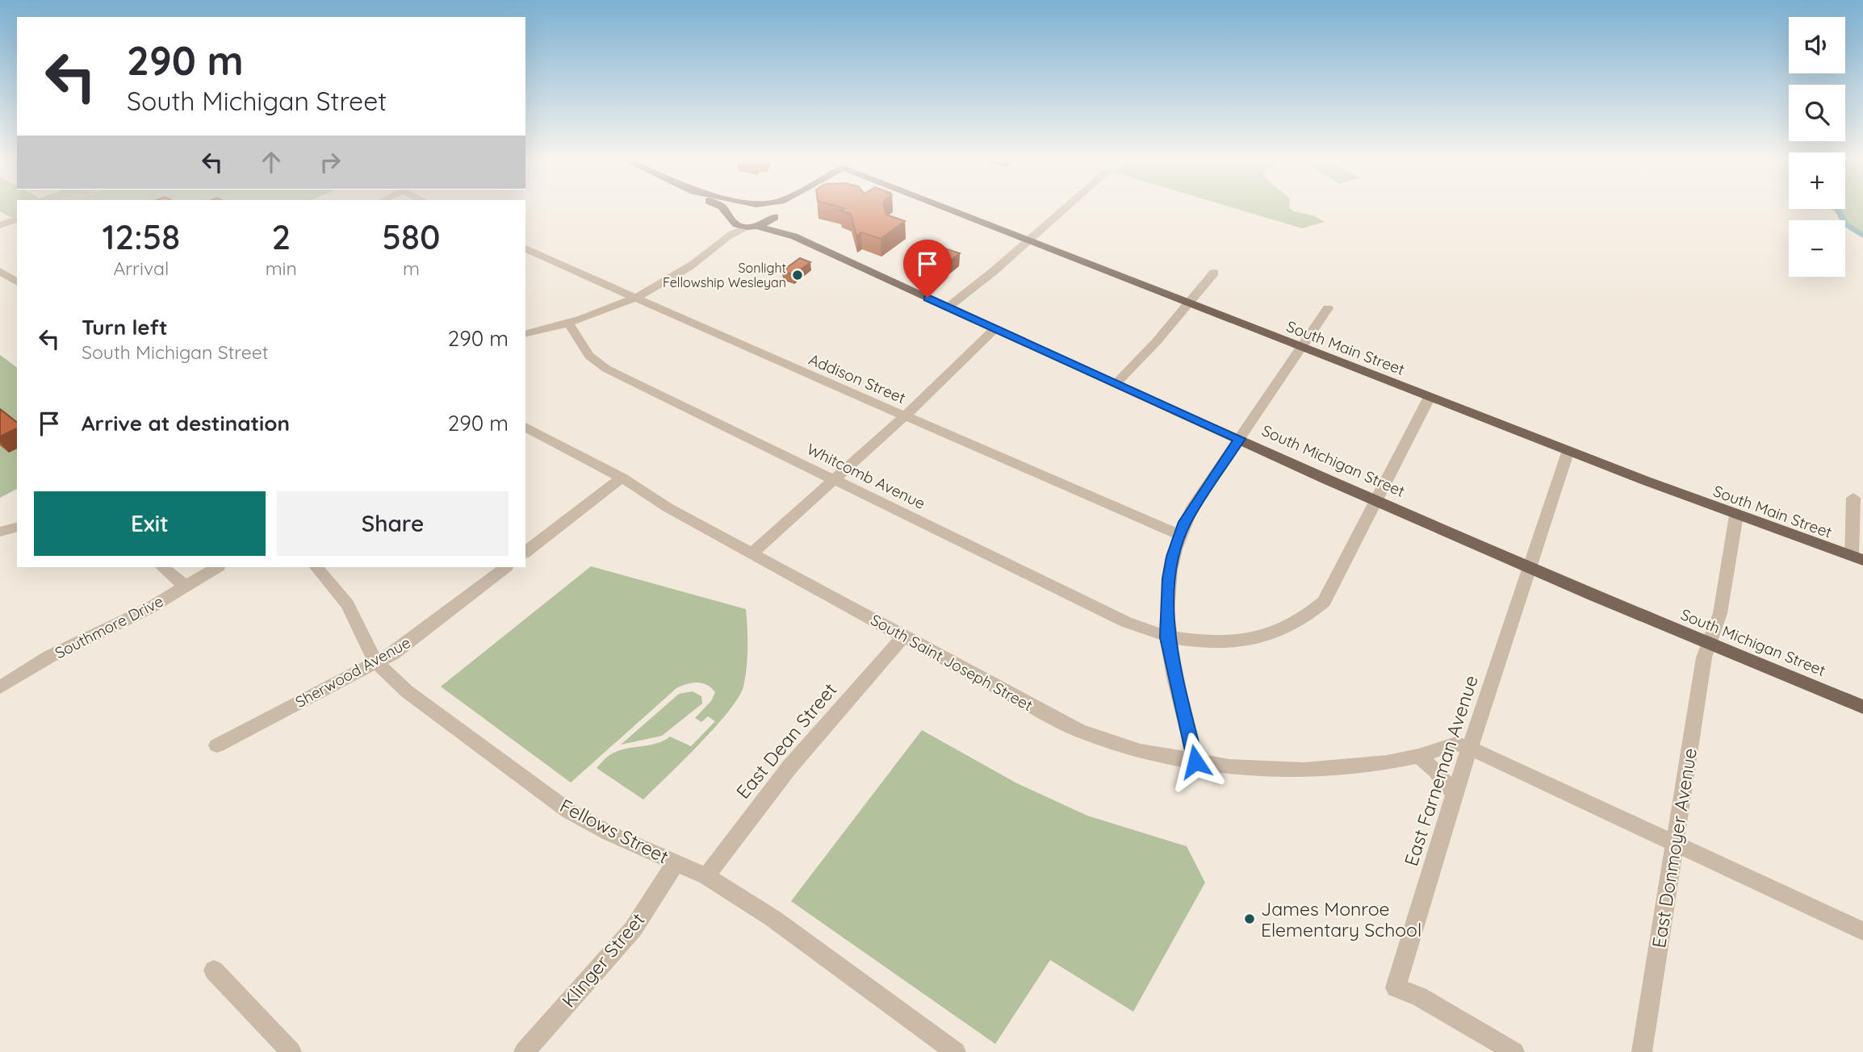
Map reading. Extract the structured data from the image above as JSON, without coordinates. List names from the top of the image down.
{
  "streets": {
    "main road": ["South Main Street", "South Michigan Street"],
    "street": [
      "Addison Street",
      "Whitcomb Avenue",
      "Southmore Drive",
      "South Saint Joseph Street",
      "Sherwood Avenue",
      "East Dean Street",
      "East Farneman Avenue",
      "Fellows Street",
      "East Donmoyer Avenue",
      "Klinger Street"
    ]
  },
  "crossings": [
    ["South Main Street", "Whitcomb Avenue"],
    ["South Main Street", "East Farneman Avenue"],
    ["South Main Street", "East Donmoyer Avenue"],
    ["South Michigan Street", "Whitcomb Avenue"],
    ["South Michigan Street", "East Farneman Avenue"],
    ["South Michigan Street", "East Donmoyer Avenue"],
    ["South Saint Joseph Street", "East Dean Street"],
    ["South Saint Joseph Street", "East Farneman Avenue"],
    ["South Saint Joseph Street", "East Donmoyer Avenue"],
    ["Sherwood Avenue", "Fellows Street"],
    ["East Dean Street", "Fellows Street"],
    ["Fellows Street", "Klinger Street"]
  ],
  "places": ["Sonlight Fellowship Wesleyan", "James Monroe Elementary School"],
  "page": {
    "map_buttons": ["+", "−"],
    "turn": ["290 m", "South Michigan Street"],
    "eta": [
      "12:58",
      "Arrival",
      "2",
      "min",
      "580",
      "m"
    ],
    "list": [
      {
        "name": "Turn left",
        "note": "South Michigan Street",
        "value": "290 m"
      },
      {
        "name": "Arrive at destination",
        "value": "290 m"
      }
    ],
    "buttons": ["Exit", "Share"]
  }
}
